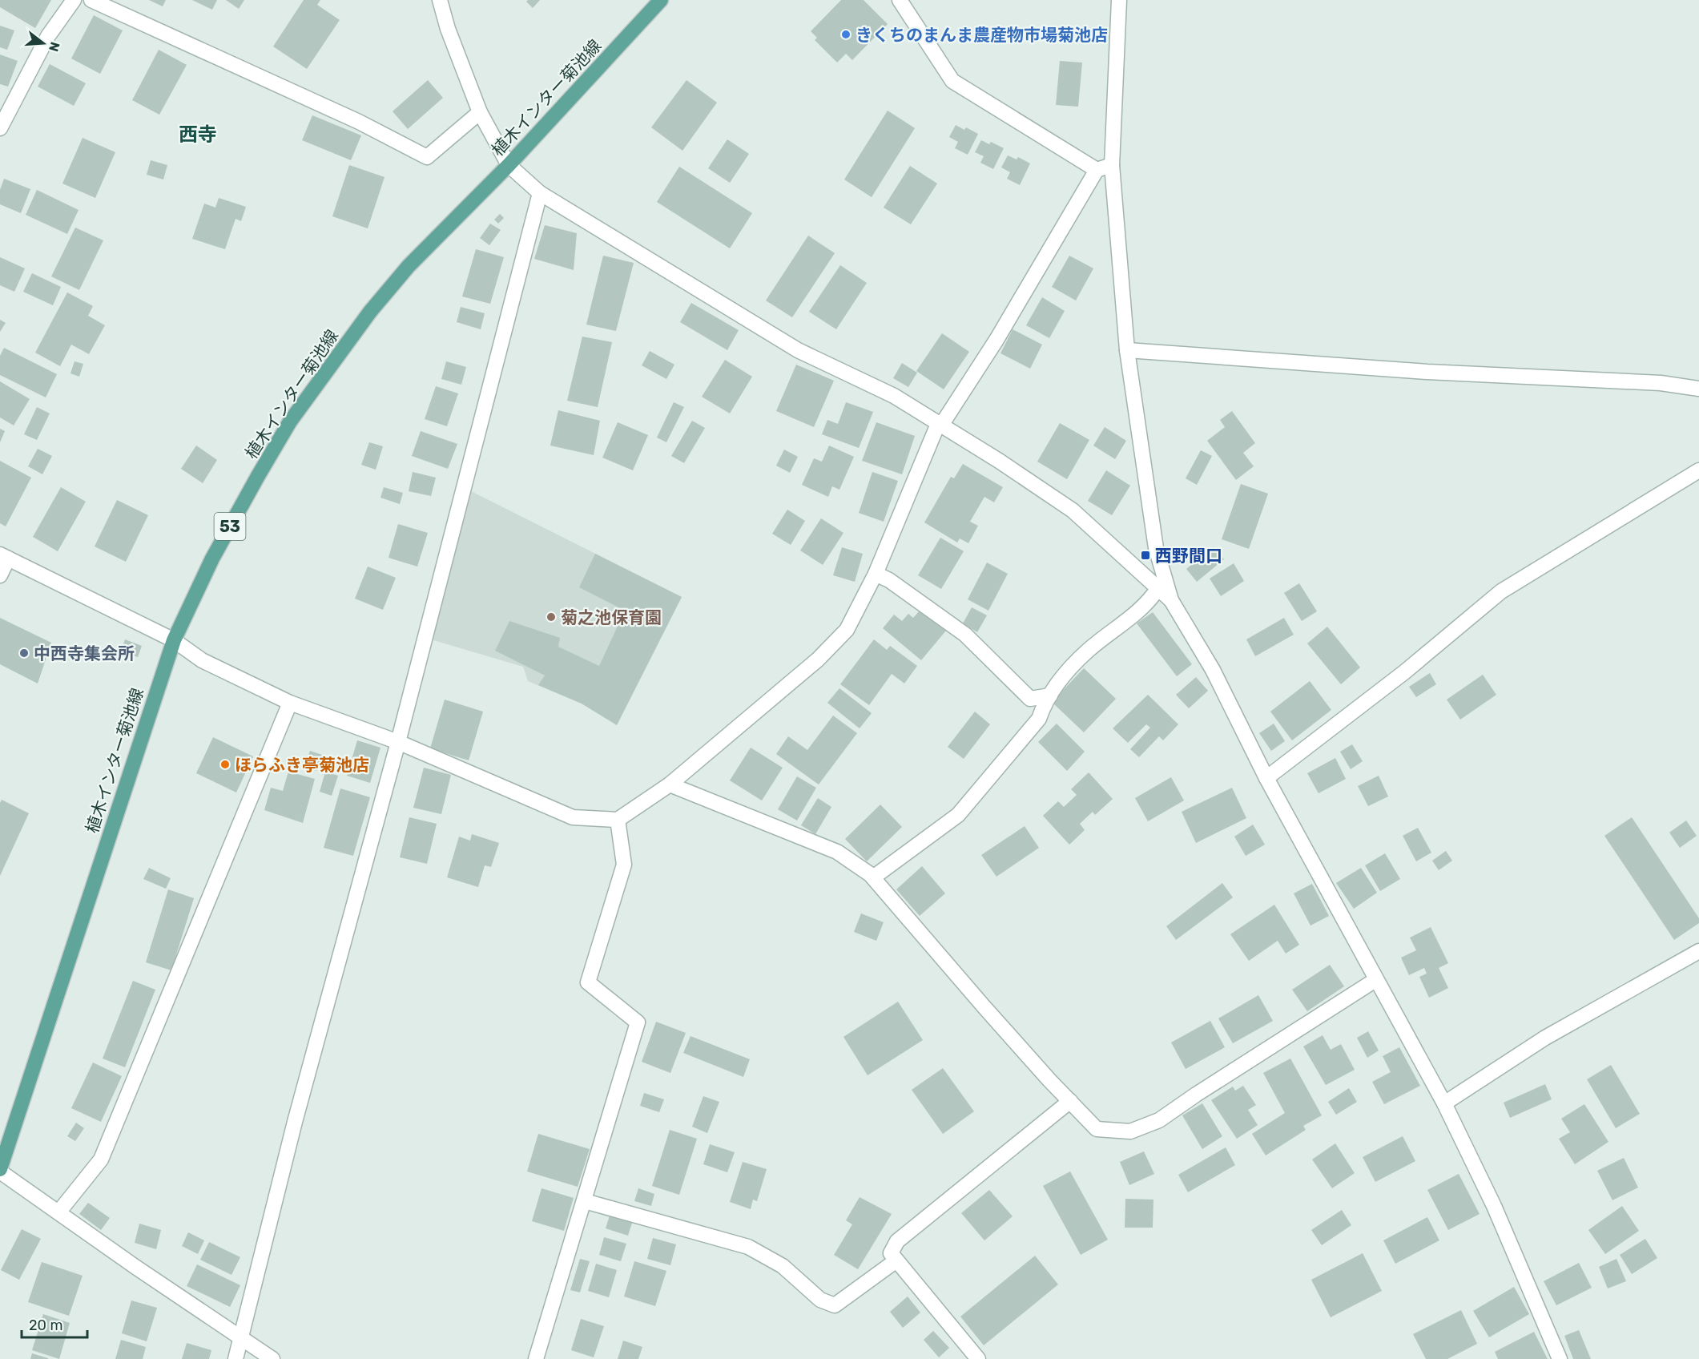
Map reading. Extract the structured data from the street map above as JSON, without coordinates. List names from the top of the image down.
{
  "streets": {
    "main road": ["植木インター菊池線", "53"]
  },
  "districts": ["西寺"],
  "places": {
    "other": [
      "きくちのまんま農産物市場菊池店",
      "菊之池保育園",
      "中西寺集会所",
      "ほらふき亭菊池店"
    ],
    "transit": ["西野間口"]
  },
  "scale_bar": "20 m",
  "north": "right"
}
